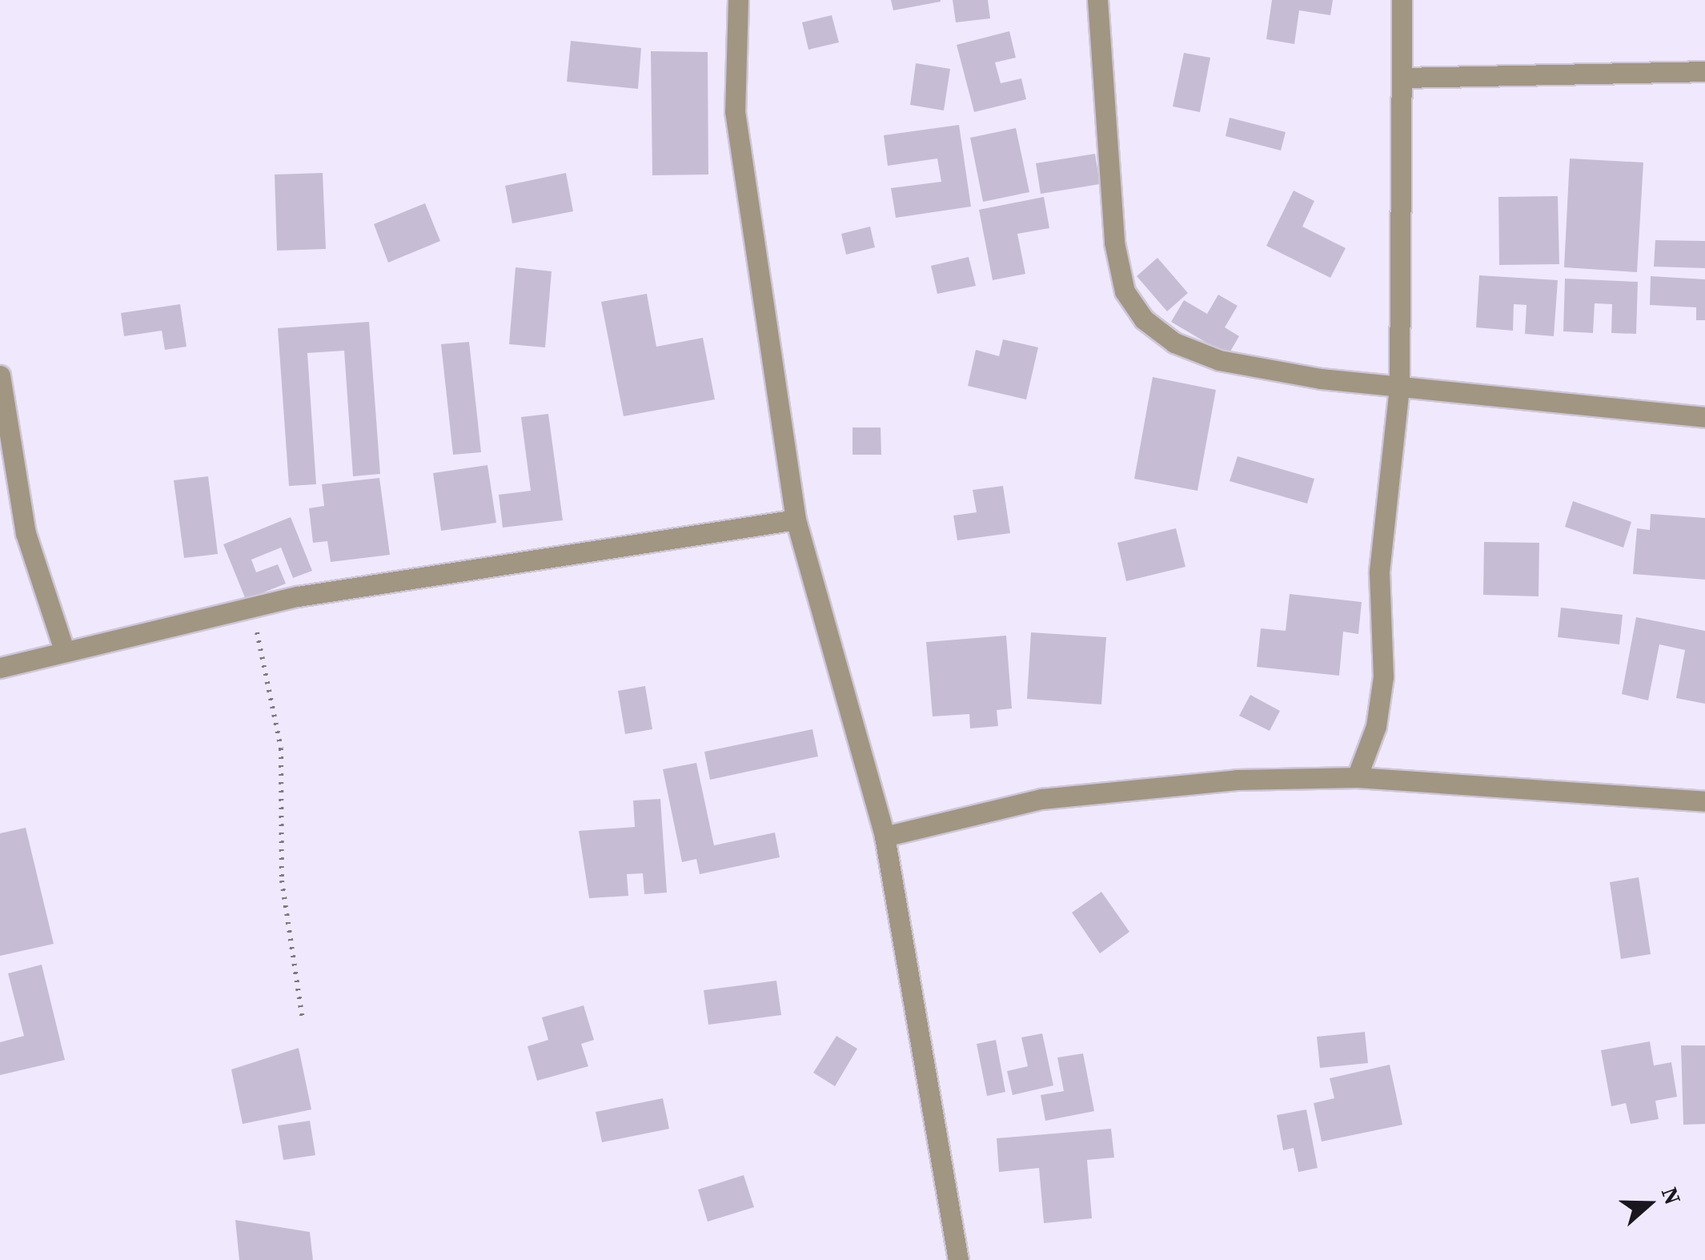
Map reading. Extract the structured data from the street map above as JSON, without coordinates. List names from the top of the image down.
{
  "north": "right"
}
